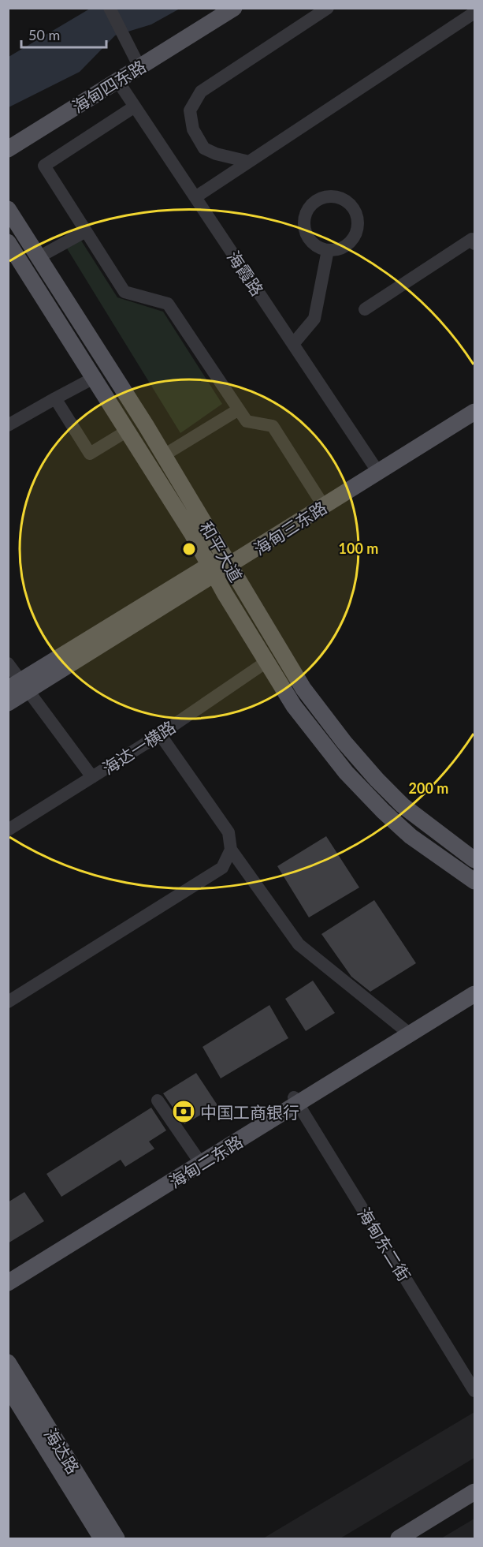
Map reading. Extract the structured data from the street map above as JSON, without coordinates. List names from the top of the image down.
{
  "streets": {
    "main road": [
      "海甸四东路",
      "海甸三东路",
      "和平大道",
      "海甸二东路",
      "海达路"
    ],
    "street": ["海霞路", "海达一横路", "海甸东二街"]
  },
  "crossings": [
    ["海甸四东路", "海霞路"],
    ["海甸三东路", "和平大道"],
    ["和平大道", "海达一横路"],
    ["海甸二东路", "海甸东二街"]
  ],
  "places": {
    "bank": ["中国工商银行"]
  },
  "scale_bar": "50 m",
  "rings": ["100 m", "200 m"]
}
